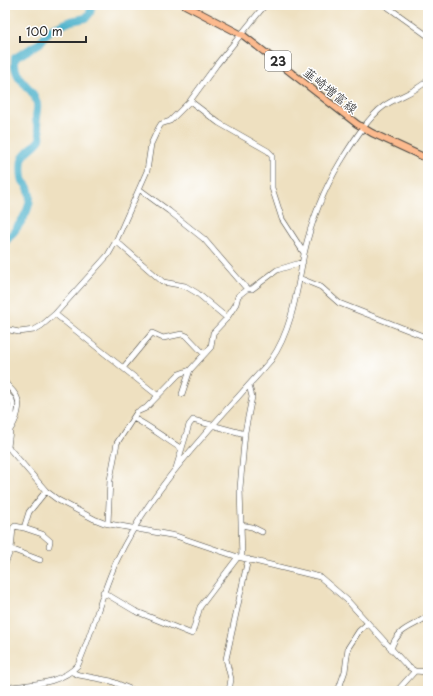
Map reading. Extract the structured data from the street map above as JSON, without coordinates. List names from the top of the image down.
{
  "streets": {
    "main road": ["23", "韮崎増富線"]
  },
  "scale_bar": "100 m"
}
